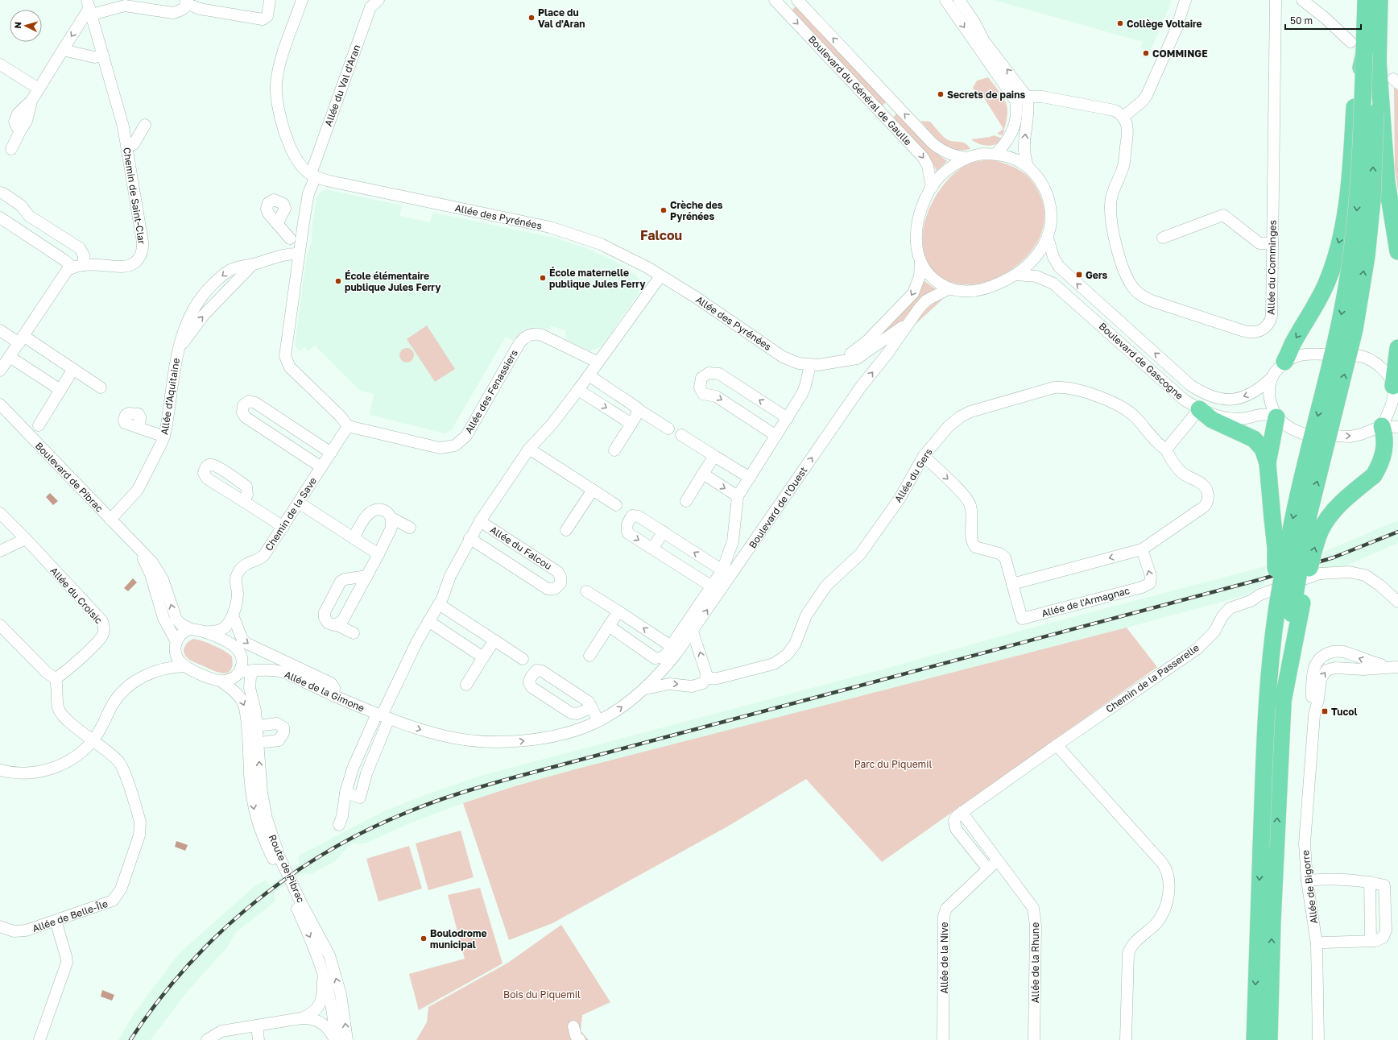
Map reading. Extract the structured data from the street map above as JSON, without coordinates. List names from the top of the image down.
{
  "streets": {
    "street": [
      "Allée du Val d'Aran",
      "Boulevard du Général de Gaulle",
      "Chemin de Saint-Clar",
      "Allée des Pyrénées",
      "Allée du Comminges",
      "Boulevard de Gascogne",
      "Allée des Fenassiers",
      "Allée d'Aquitaine",
      "Allée du Gers",
      "Boulevard de Pibrac",
      "Boulevard de l'Ouest",
      "Chemin de la Save",
      "Allée du Falcou",
      "Allée du Croisic",
      "Allée de l'Armagnac",
      "Chemin de la Passerelle",
      "Allée de la Gimone",
      "Route de Pibrac",
      "Allée de Bigorre",
      "Allée de Belle-Île",
      "Allée de la Nive",
      "Allée de la Rhune"
    ]
  },
  "crossings": [
    ["Allée du Val d'Aran", "Allée des Pyrénées"],
    ["Allée des Pyrénées", "Boulevard de l'Ouest"],
    ["Allée des Pyrénées", "Allée du Falcou"],
    ["Allée des Fenassiers", "Chemin de la Save"],
    ["Allée des Fenassiers", "Allée du Falcou"],
    ["Allée d'Aquitaine", "Boulevard de Pibrac"],
    ["Allée du Gers", "Boulevard de l'Ouest"],
    ["Allée du Gers", "Allée de l'Armagnac"],
    ["Boulevard de Pibrac", "Chemin de la Save"],
    ["Boulevard de Pibrac", "Allée de la Gimone"],
    ["Boulevard de Pibrac", "Route de Pibrac"],
    ["Boulevard de l'Ouest", "Allée du Falcou"],
    ["Boulevard de l'Ouest", "Allée de la Gimone"],
    ["Chemin de la Save", "Allée de la Gimone"],
    ["Chemin de la Save", "Route de Pibrac"],
    ["Allée du Falcou", "Allée de la Gimone"],
    ["Chemin de la Passerelle", "Allée de la Rhune"],
    ["Allée de la Gimone", "Route de Pibrac"],
    ["Allée de la Nive", "Allée de la Rhune"]
  ],
  "districts": ["Falcou"],
  "parks": ["Parc du Piquemil", "Bois du Piquemil"],
  "places": {
    "other": [
      "Place du Val d'Aran",
      "Collège Voltaire",
      "COMMINGE",
      "Secrets de pains",
      "Crèche des Pyrénées",
      "École maternelle publique Jules Ferry",
      "École élémentaire publique Jules Ferry",
      "Boulodrome municipal"
    ],
    "transit": ["Gers", "Tucol"]
  },
  "scale_bar": "50 m",
  "north": "left"
}
